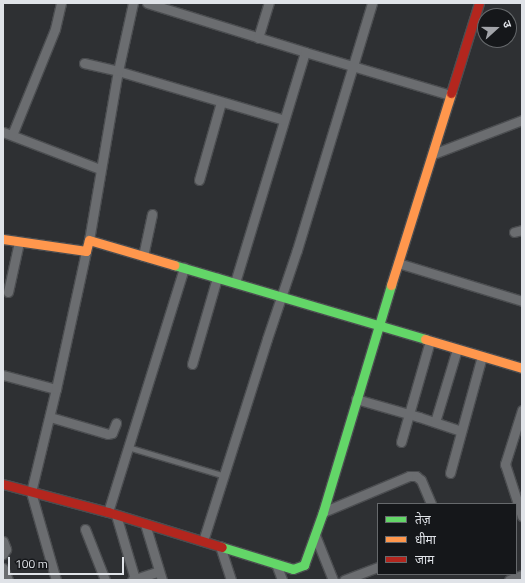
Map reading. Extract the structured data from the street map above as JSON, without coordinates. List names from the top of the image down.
{
  "legend": ["तेज़", "धीमा", "जाम"],
  "scale_bar": "100 m",
  "north": "right"
}
